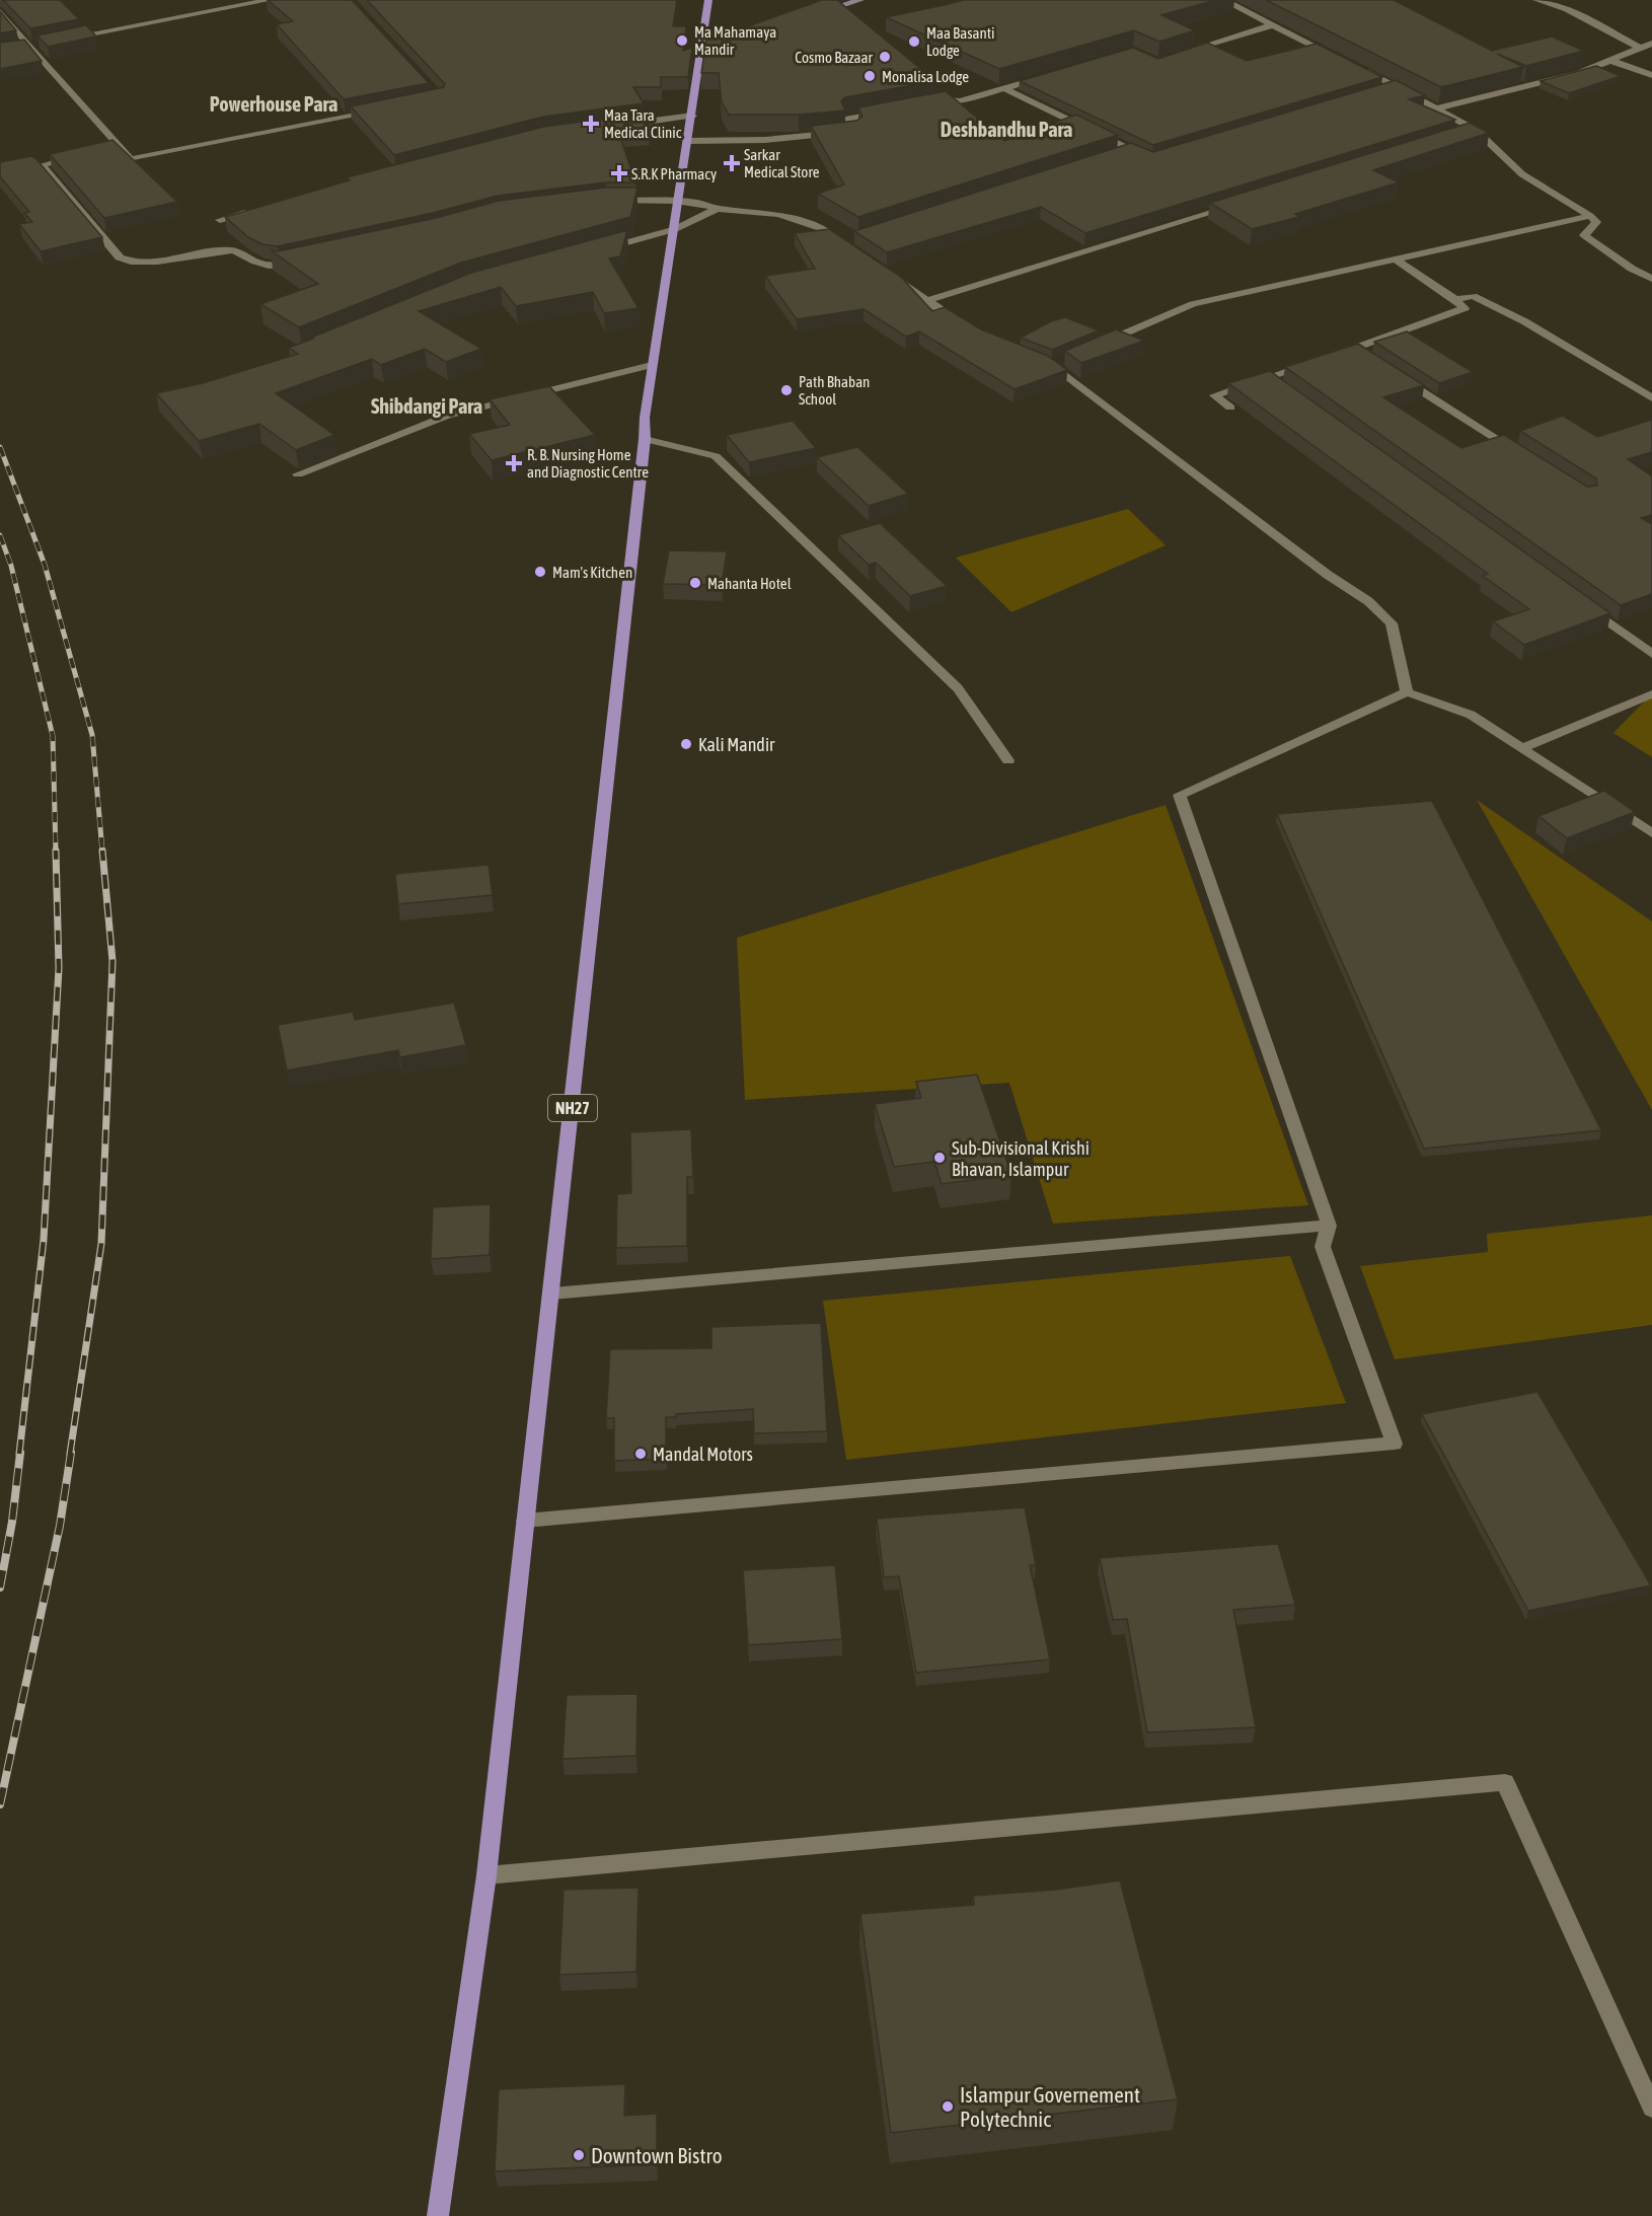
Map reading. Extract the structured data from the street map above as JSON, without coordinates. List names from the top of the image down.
{
  "streets": {
    "main road": ["NH27"]
  },
  "districts": ["Powerhouse Para", "Deshbandhu Para", "Shibdangi Para"],
  "places": {
    "other": [
      "Ma Mahamaya Mandir",
      "Maa Basanti Lodge",
      "Cosmo Bazaar",
      "Monalisa Lodge",
      "Path Bhaban School",
      "Mam's Kitchen",
      "Mahanta Hotel",
      "Kali Mandir",
      "Sub-Divisional Krishi Bhavan, Islampur",
      "Mandal Motors",
      "Islampur Governement Polytechnic",
      "Downtown Bistro"
    ],
    "health": [
      "Maa Tara Medical Clinic",
      "Sarkar Medical Store",
      "S.R.K Pharmacy",
      "R. B. Nursing Home and Diagnostic Centre"
    ]
  }
}
